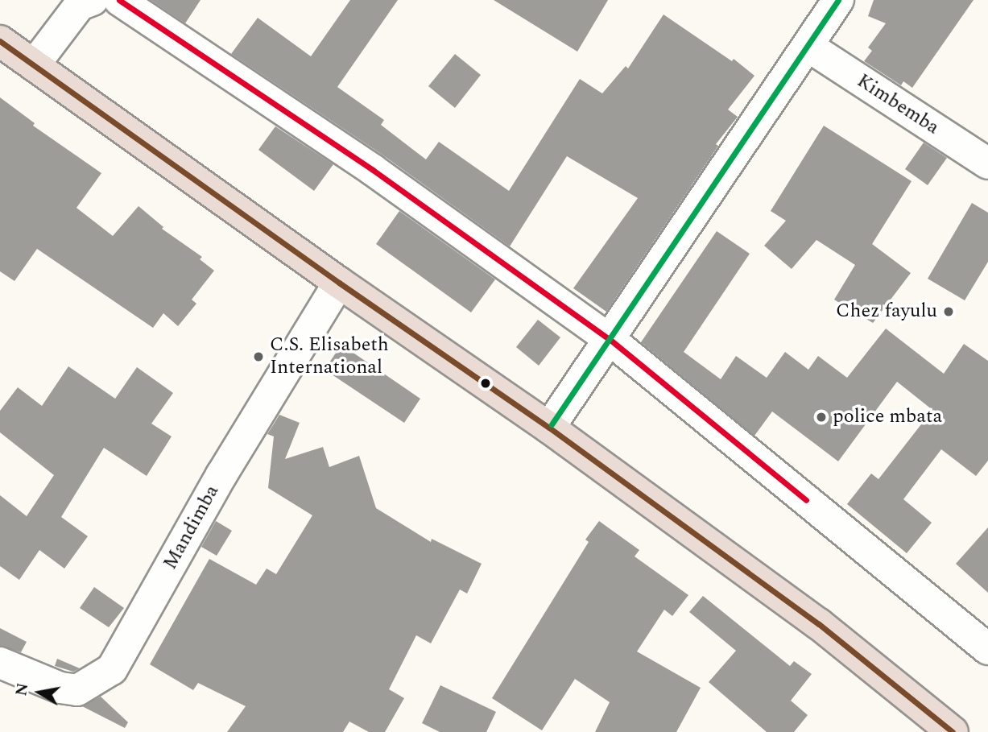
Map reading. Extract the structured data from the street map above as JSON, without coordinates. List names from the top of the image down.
{
  "streets": {
    "street": ["Kimbemba", "Mandimba"]
  },
  "places": ["Chez fayulu", "C.S. Elisabeth International", "police mbata"],
  "north": "left"
}
